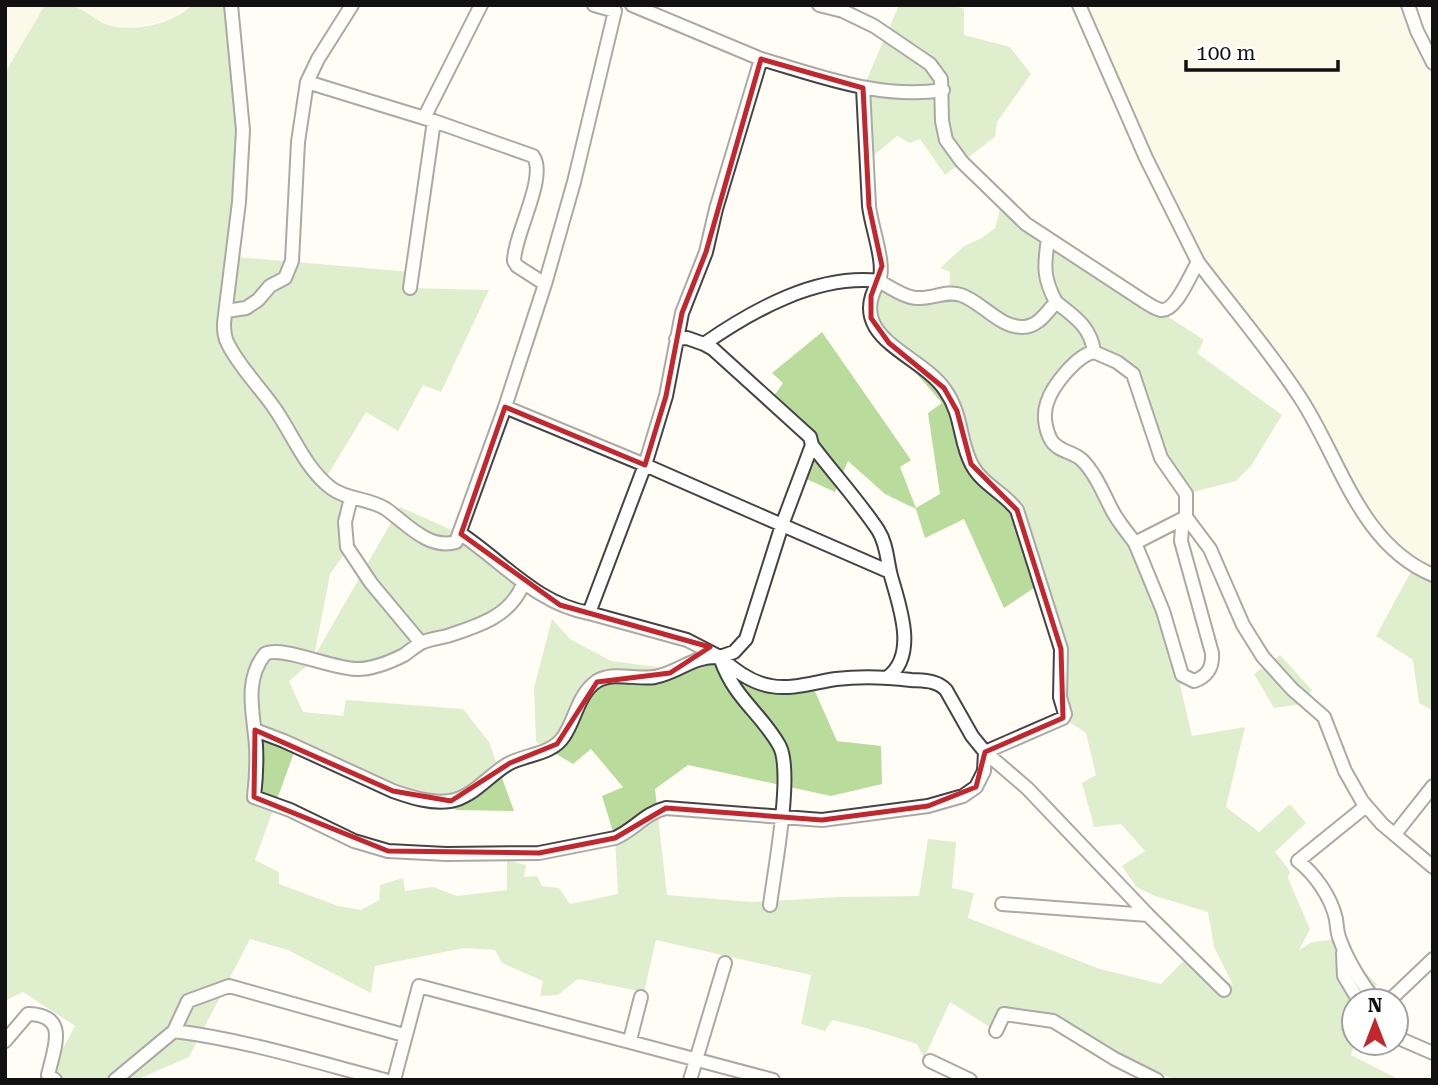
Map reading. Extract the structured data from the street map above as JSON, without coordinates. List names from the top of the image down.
{
  "scale_bar": "100 m",
  "north": "top"
}
